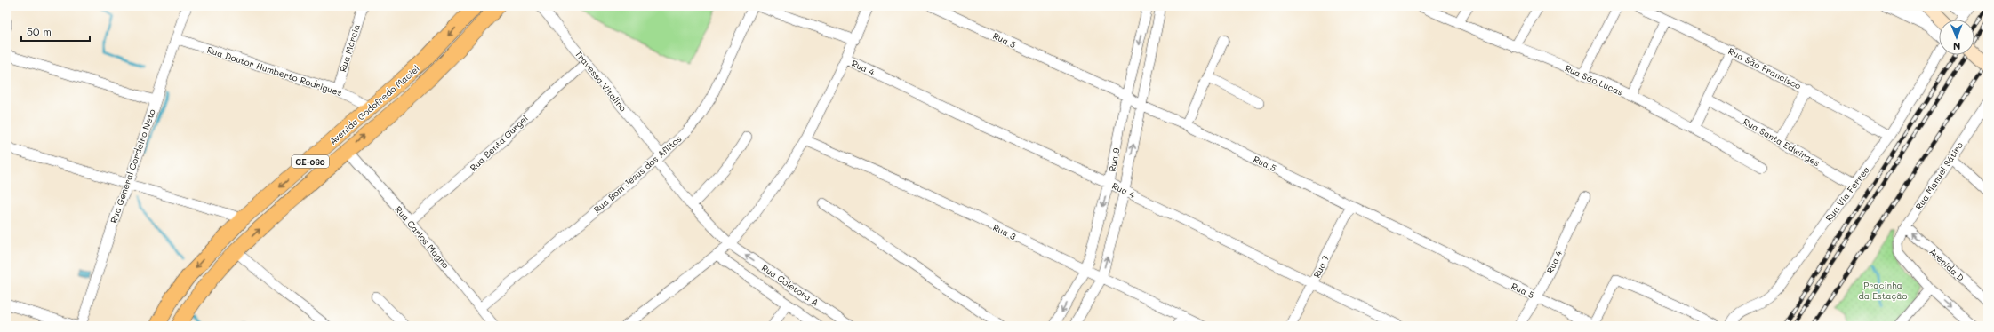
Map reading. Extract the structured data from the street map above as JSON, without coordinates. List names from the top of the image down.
{
  "streets": {
    "main road": ["Avenida Godofredo Maciel", "CE-060"],
    "street": [
      "Rua 5",
      "Rua Márcia",
      "Rua 4",
      "Rua São Francisco",
      "Rua Doutor Humberto Rodrigues",
      "Rua São Lucas",
      "Travessa Vitalino",
      "Rua Santa Edwirges",
      "Rua Benta Gurgel",
      "Rua 9",
      "Rua General Cordeiro Neto",
      "Rua Bom Jesus dos Aflitos",
      "Rua Manuel Sátiro",
      "Rua Via Ferrea",
      "Rua 3",
      "Rua Carlos Magno",
      "Avenida D",
      "Rua 7",
      "Rua Coletora A"
    ]
  },
  "crossings": [
    ["Rua 5", "Rua 4"],
    ["Rua 5", "Rua 9"],
    ["Rua 5", "Rua 7"],
    ["Rua Márcia", "Rua Doutor Humberto Rodrigues"],
    ["Rua 4", "Rua 9"],
    ["Rua 4", "Rua 7"],
    ["Rua São Francisco", "Rua Via Ferrea"],
    ["Rua Doutor Humberto Rodrigues", "Avenida Godofredo Maciel"],
    ["Rua Doutor Humberto Rodrigues", "Rua General Cordeiro Neto"],
    ["Travessa Vitalino", "Rua Benta Gurgel"],
    ["Travessa Vitalino", "Rua Bom Jesus dos Aflitos"],
    ["Travessa Vitalino", "Rua Coletora A"],
    ["Avenida Godofredo Maciel", "Rua Carlos Magno"],
    ["Rua Santa Edwirges", "Rua Via Ferrea"],
    ["Rua Benta Gurgel", "Rua Carlos Magno"],
    ["Rua 9", "Rua 3"],
    ["Rua Bom Jesus dos Aflitos", "Rua Carlos Magno"],
    ["Rua Manuel Sátiro", "Avenida D"]
  ],
  "parks": ["Pracinha da Estação"],
  "scale_bar": "50 m",
  "north": "bottom"
}
